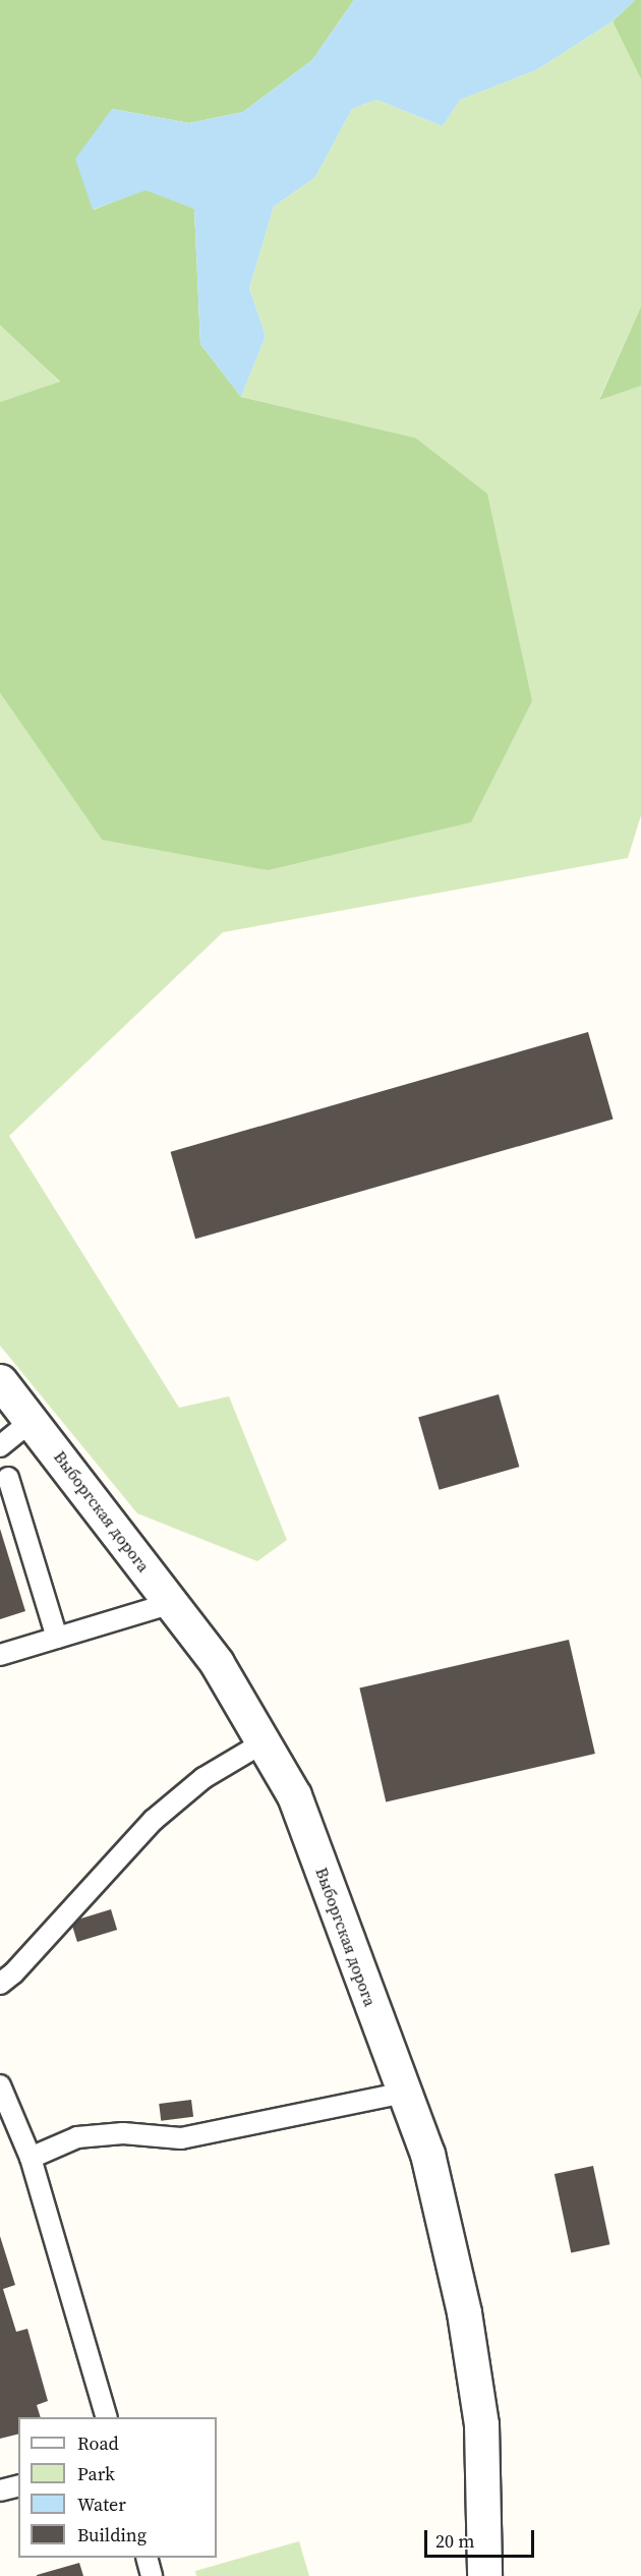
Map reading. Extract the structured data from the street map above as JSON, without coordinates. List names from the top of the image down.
{
  "streets": {
    "street": ["Выборгская дорога"]
  },
  "legend": [
    "Road",
    "Park",
    "Water",
    "Building"
  ],
  "scale_bar": "20 m"
}
